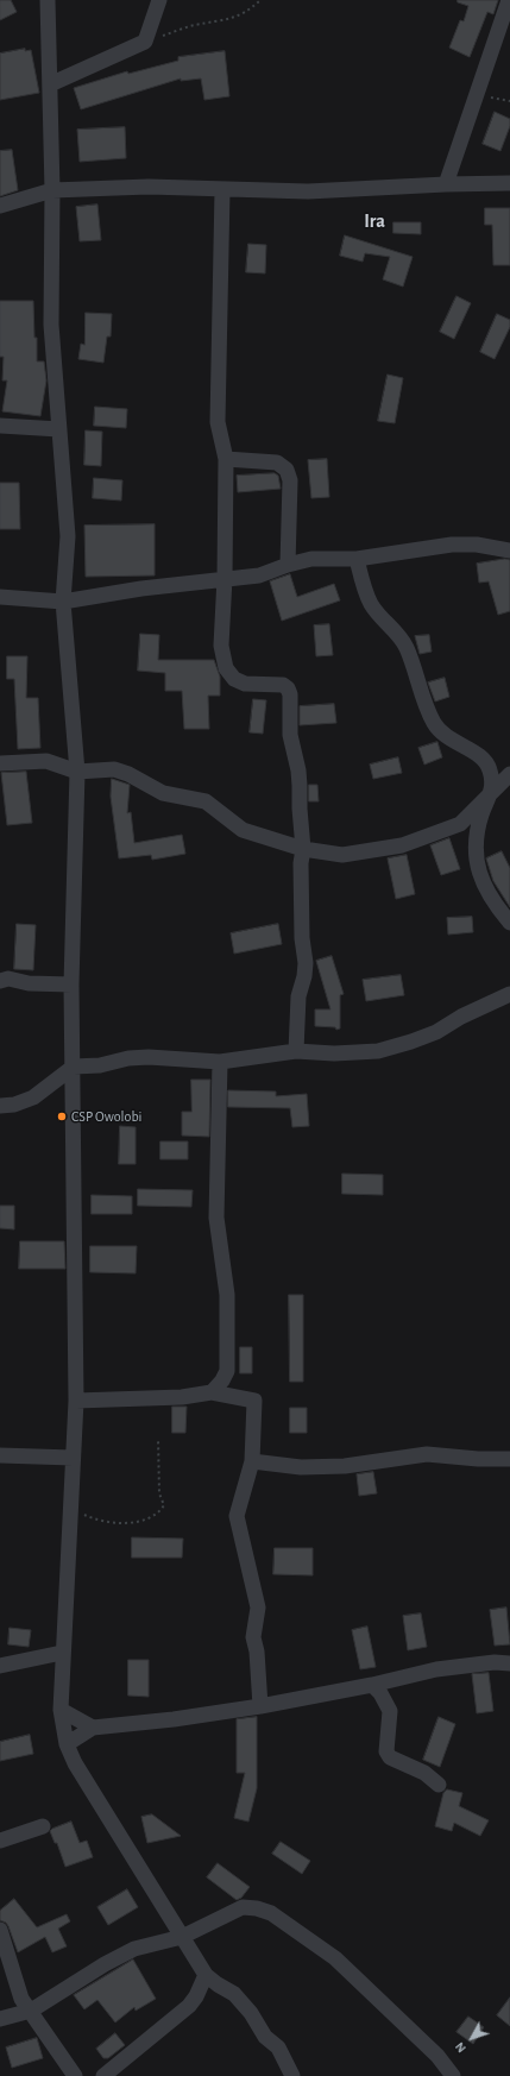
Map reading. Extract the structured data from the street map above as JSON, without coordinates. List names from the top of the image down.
{
  "districts": ["Ira"],
  "places": ["CSP Owolobi"],
  "north": "bottom left"
}
